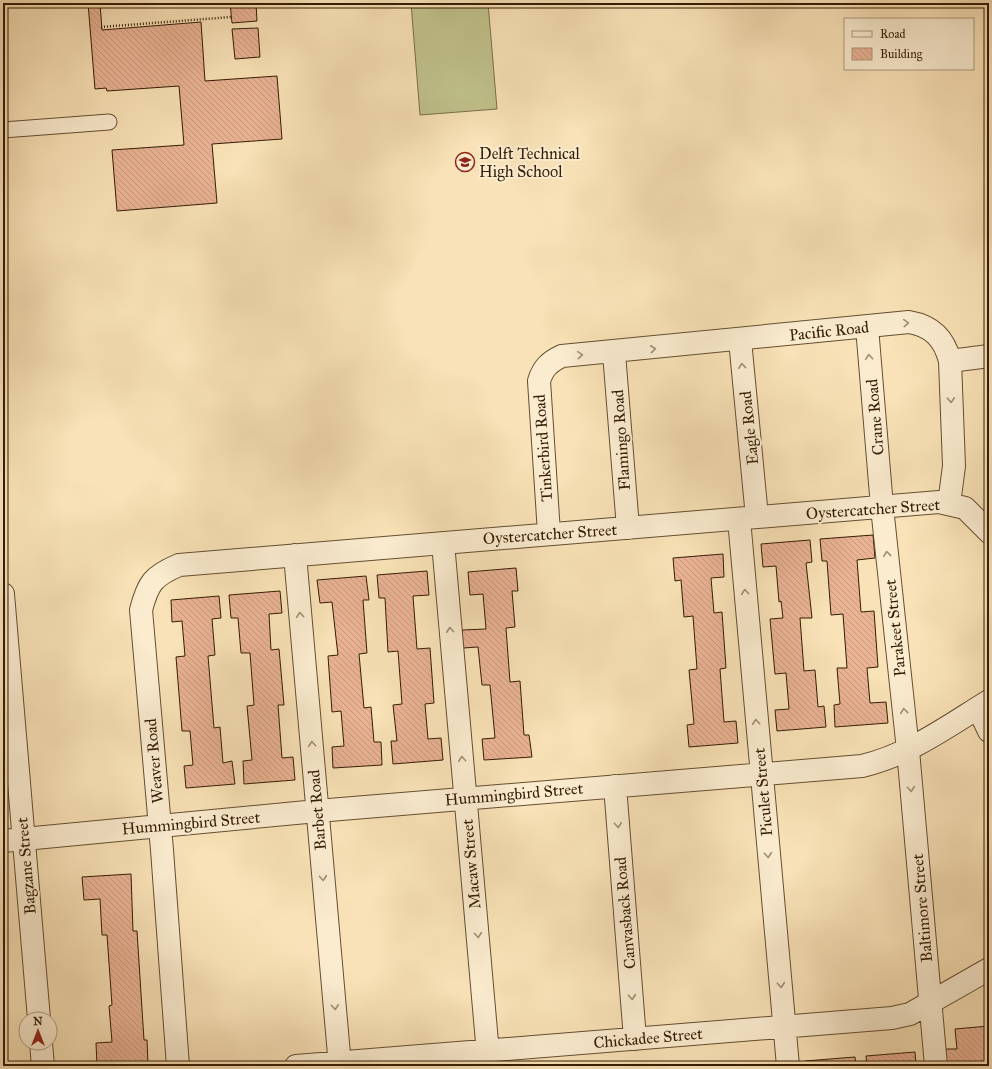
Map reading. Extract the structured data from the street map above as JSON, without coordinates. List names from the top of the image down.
{
  "streets": {
    "street": [
      "Pacific Road",
      "Crane Road",
      "Eagle Road",
      "Flamingo Road",
      "Tinkerbird Road",
      "Oystercatcher Street",
      "Parakeet Street",
      "Weaver Road",
      "Piculet Street",
      "Hummingbird Street",
      "Barbet Road",
      "Macaw Street",
      "Bagzane Street",
      "Baltimore Street",
      "Canvasback Road",
      "Chickadee Street"
    ]
  },
  "crossings": [
    ["Pacific Road", "Crane Road"],
    ["Pacific Road", "Eagle Road"],
    ["Pacific Road", "Flamingo Road"],
    ["Pacific Road", "Tinkerbird Road"],
    ["Pacific Road", "Oystercatcher Street"],
    ["Crane Road", "Oystercatcher Street"],
    ["Crane Road", "Parakeet Street"],
    ["Eagle Road", "Oystercatcher Street"],
    ["Eagle Road", "Piculet Street"],
    ["Flamingo Road", "Oystercatcher Street"],
    ["Tinkerbird Road", "Oystercatcher Street"],
    ["Oystercatcher Street", "Parakeet Street"],
    ["Oystercatcher Street", "Weaver Road"],
    ["Oystercatcher Street", "Piculet Street"],
    ["Oystercatcher Street", "Barbet Road"],
    ["Oystercatcher Street", "Macaw Street"],
    ["Parakeet Street", "Hummingbird Street"],
    ["Parakeet Street", "Baltimore Street"],
    ["Weaver Road", "Hummingbird Street"],
    ["Piculet Street", "Hummingbird Street"],
    ["Piculet Street", "Chickadee Street"],
    ["Hummingbird Street", "Barbet Road"],
    ["Hummingbird Street", "Macaw Street"],
    ["Hummingbird Street", "Bagzane Street"],
    ["Hummingbird Street", "Baltimore Street"],
    ["Hummingbird Street", "Canvasback Road"],
    ["Barbet Road", "Chickadee Street"],
    ["Macaw Street", "Chickadee Street"],
    ["Baltimore Street", "Chickadee Street"],
    ["Canvasback Road", "Chickadee Street"]
  ],
  "one_way": [
    "Crane Road",
    "Eagle Road",
    "Parakeet Street",
    "Baltimore Street",
    "Canvasback Road"
  ],
  "places": {
    "school or university": ["Delft Technical High School"]
  },
  "legend": ["Road", "Building"],
  "north": "top"
}
